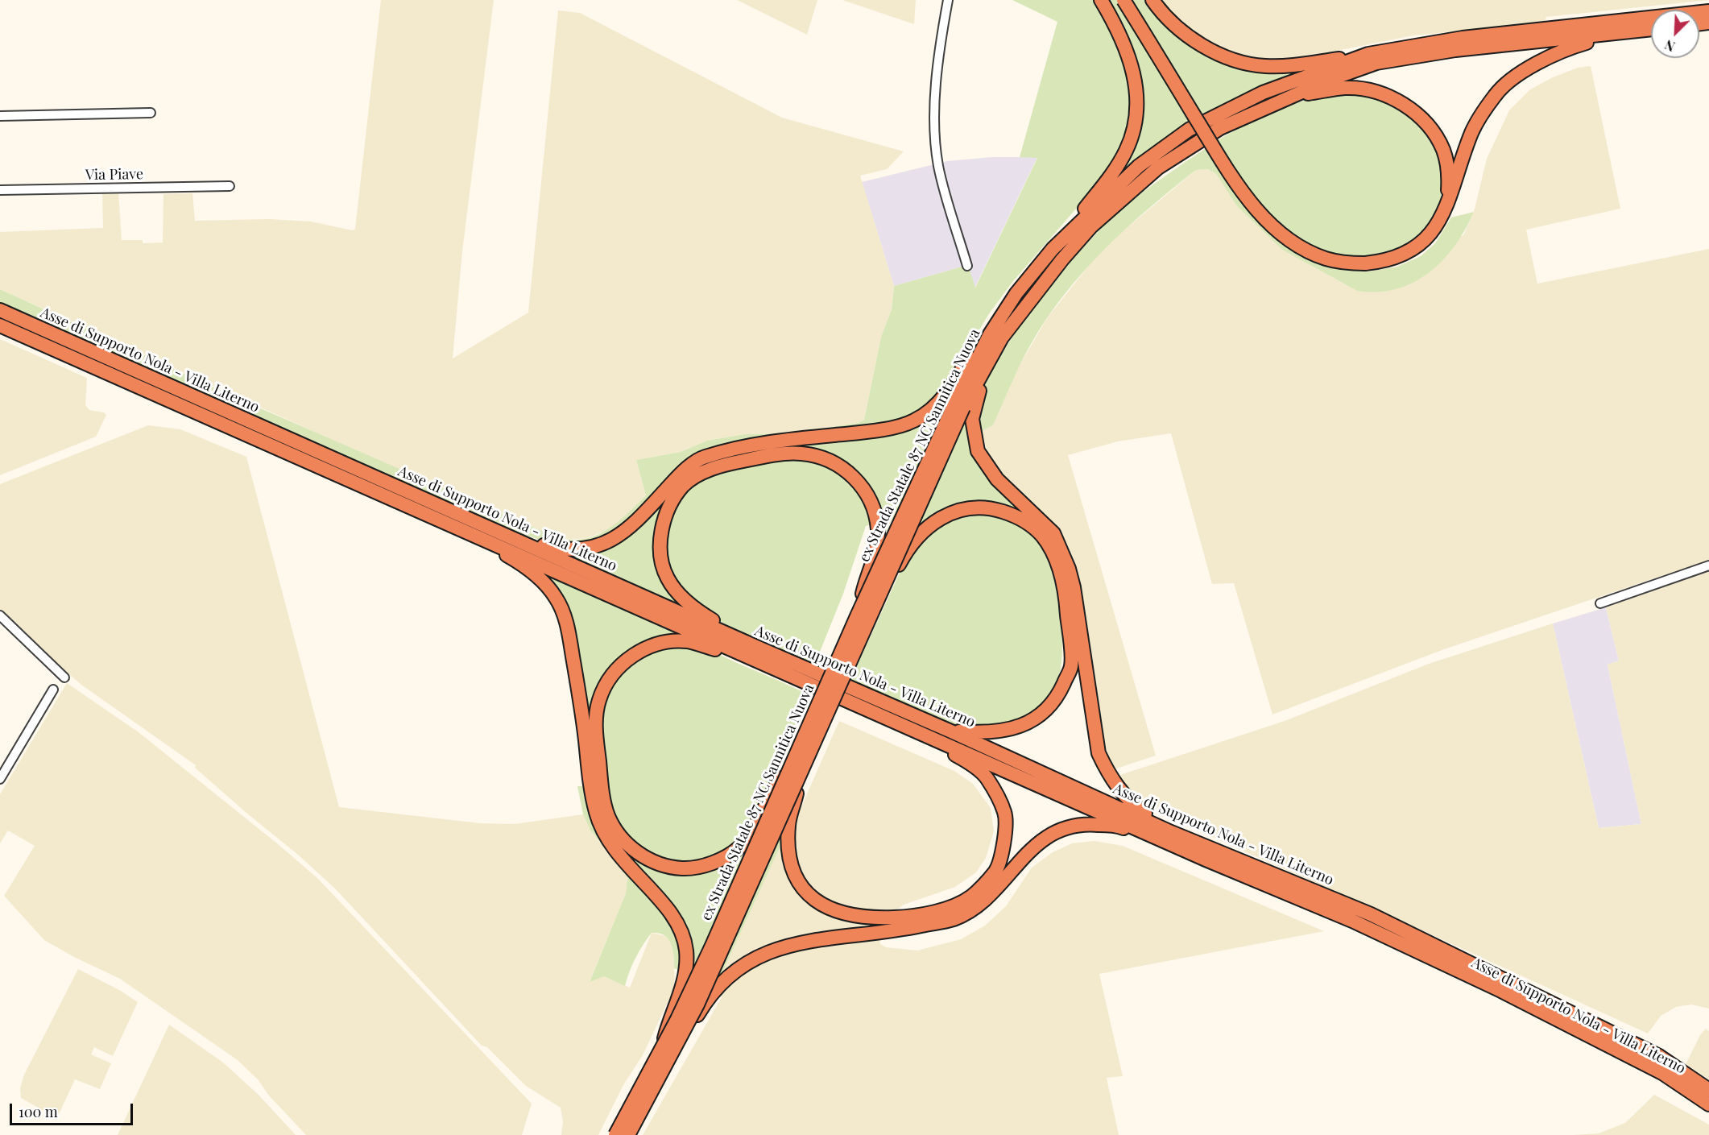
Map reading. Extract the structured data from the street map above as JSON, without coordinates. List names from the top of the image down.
{
  "streets": {
    "highway": ["Asse di Supporto Nola - Villa Literno", "ex Strada Statale 87 NC Sannitica Nuova"],
    "street": ["Via Piave"]
  },
  "scale_bar": "100 m",
  "north": "bottom left"
}
